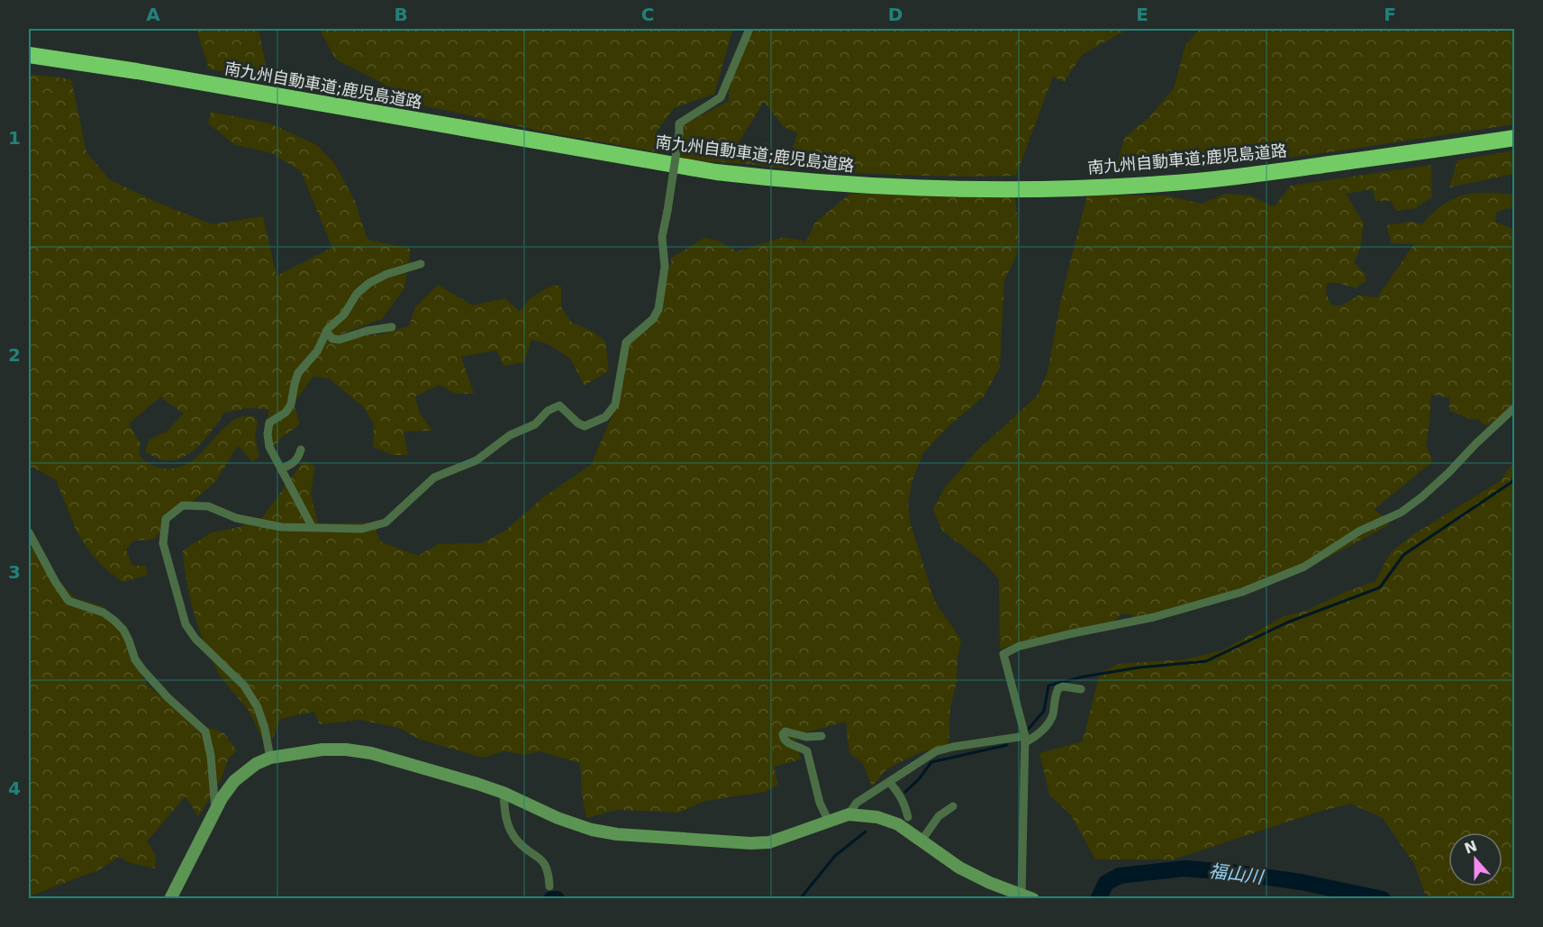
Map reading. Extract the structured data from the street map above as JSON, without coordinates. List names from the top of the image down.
{
  "streets": {
    "highway": ["南九州自動車道;鹿児島道路"]
  },
  "water": ["福山川"],
  "north": "top",
  "grid": {
    "columns": [
      "A",
      "B",
      "C",
      "D",
      "E",
      "F"
    ],
    "rows": [
      "1",
      "2",
      "3",
      "4"
    ]
  }
}
